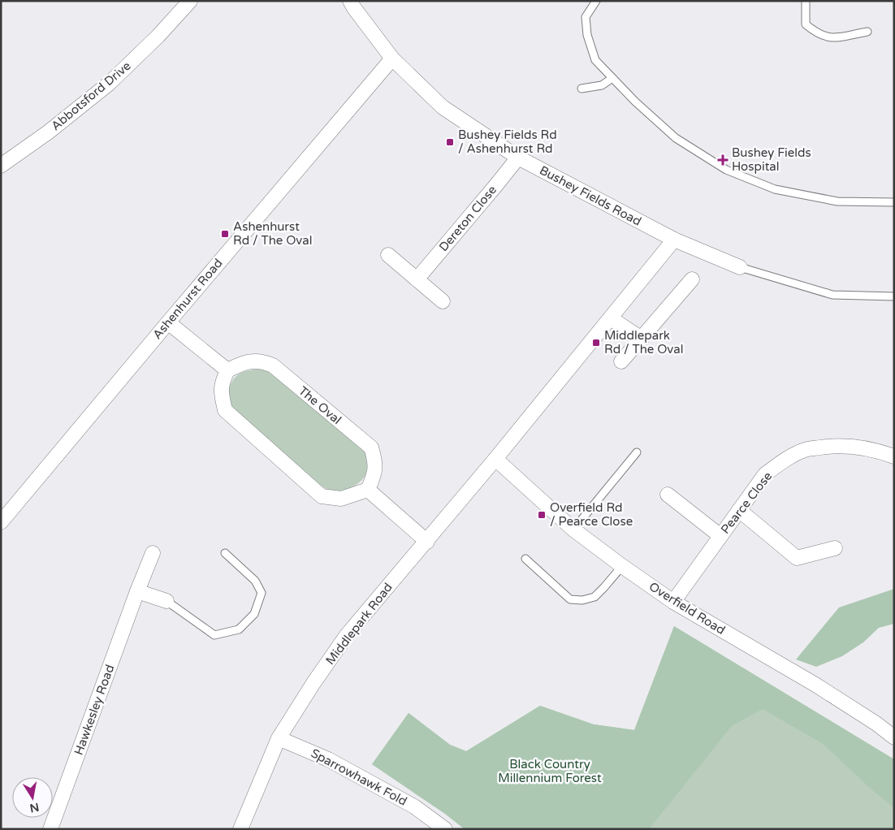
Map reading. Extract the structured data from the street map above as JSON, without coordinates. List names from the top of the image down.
{
  "streets": {
    "street": [
      "Abbotsford Drive",
      "Bushey Fields Road",
      "Dereton Close",
      "Ashenhurst Road",
      "The Oval",
      "Pearce Close",
      "Overfield Road",
      "Middlepark Road",
      "Hawkesley Road",
      "Sparrowhawk Fold"
    ]
  },
  "crossings": [
    ["Bushey Fields Road", "Dereton Close"],
    ["Bushey Fields Road", "Ashenhurst Road"],
    ["Pearce Close", "Overfield Road"],
    ["Overfield Road", "Middlepark Road"],
    ["Middlepark Road", "Sparrowhawk Fold"]
  ],
  "parks": ["Black Country Millennium Forest"],
  "places": {
    "transit": [
      "Bushey Fields Rd / Ashenhurst Rd",
      "Ashenhurst Rd / The Oval",
      "Middlepark Rd / The Oval",
      "Overfield Rd / Pearce Close"
    ],
    "health": ["Bushey Fields Hospital"]
  },
  "north": "bottom"
}
